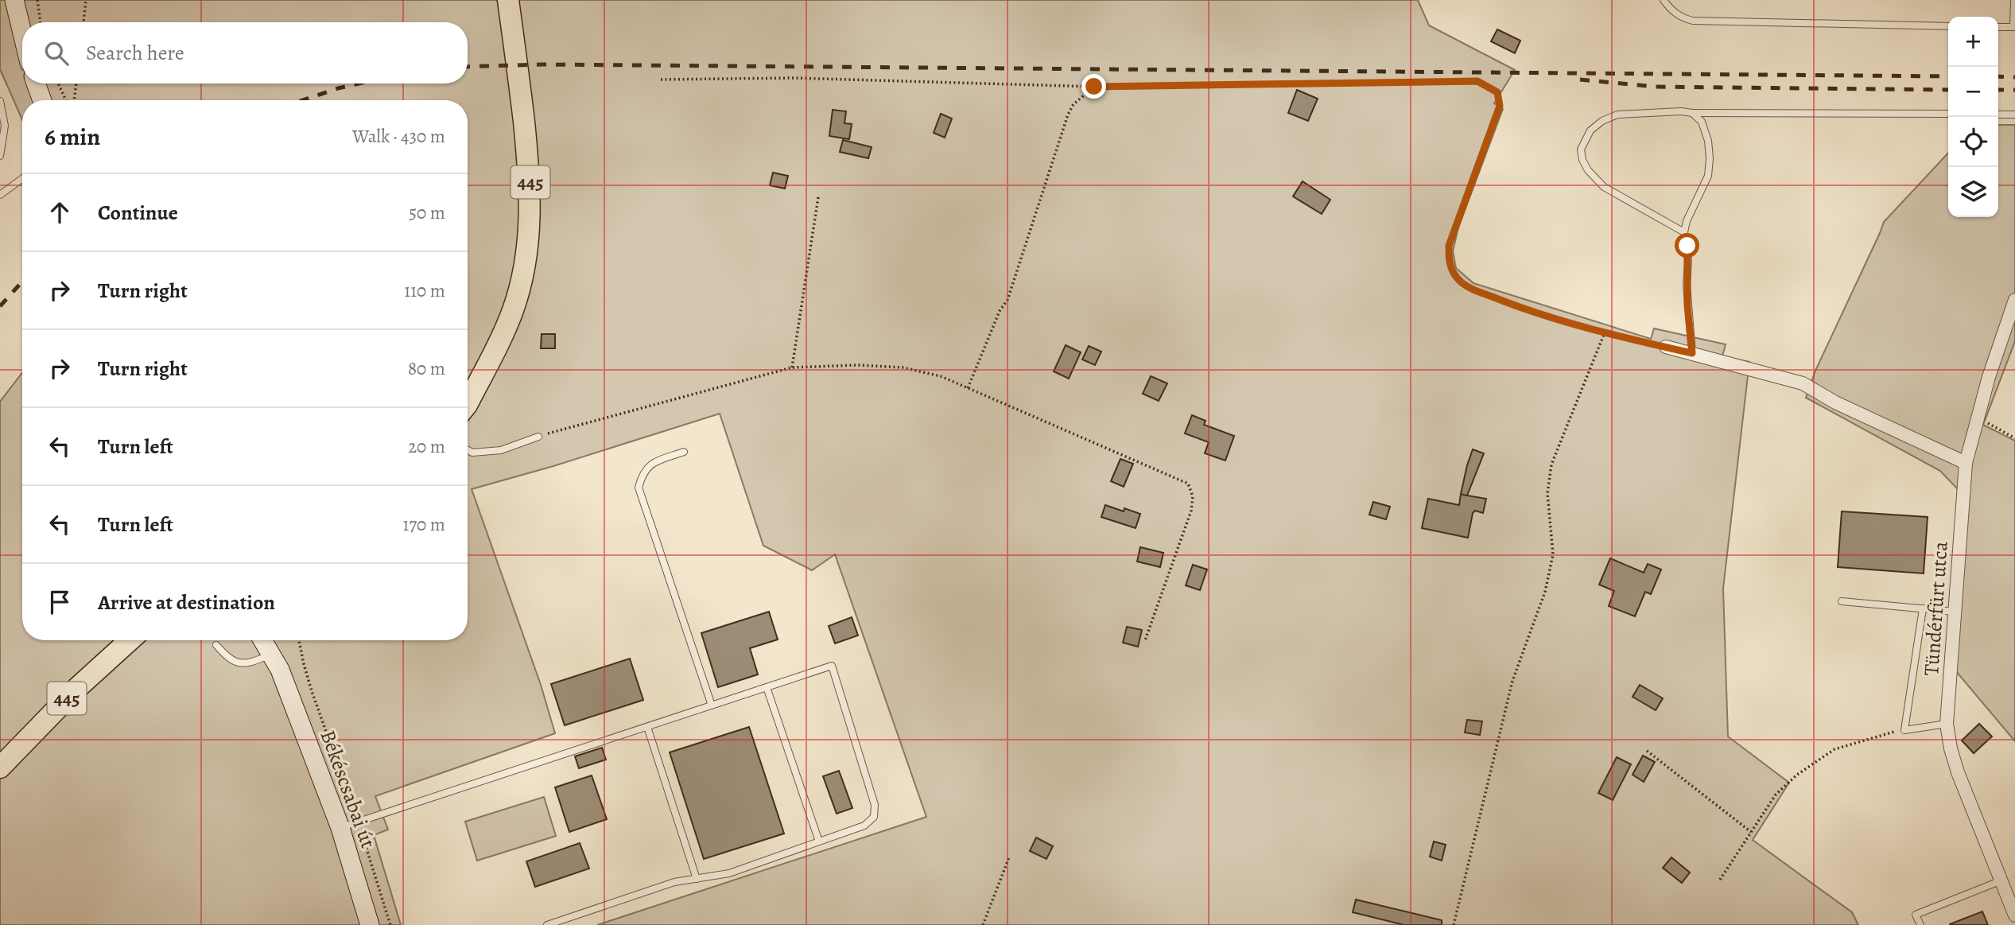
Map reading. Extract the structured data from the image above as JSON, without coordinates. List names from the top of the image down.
{
  "streets": {
    "main road": ["445"],
    "street": ["Tündérfürt utca", "Békéscsabai út"]
  },
  "page": {
    "map_buttons": ["+", "−"],
    "search": "Search here",
    "heading": ["6 min", "Walk · 430 m"],
    "list": [
      ["Continue", "50 m"],
      ["Turn right", "110 m"],
      ["Turn right", "80 m"],
      ["Turn left", "20 m"],
      ["Turn left", "170 m"],
      "Arrive at destination"
    ]
  }
}
